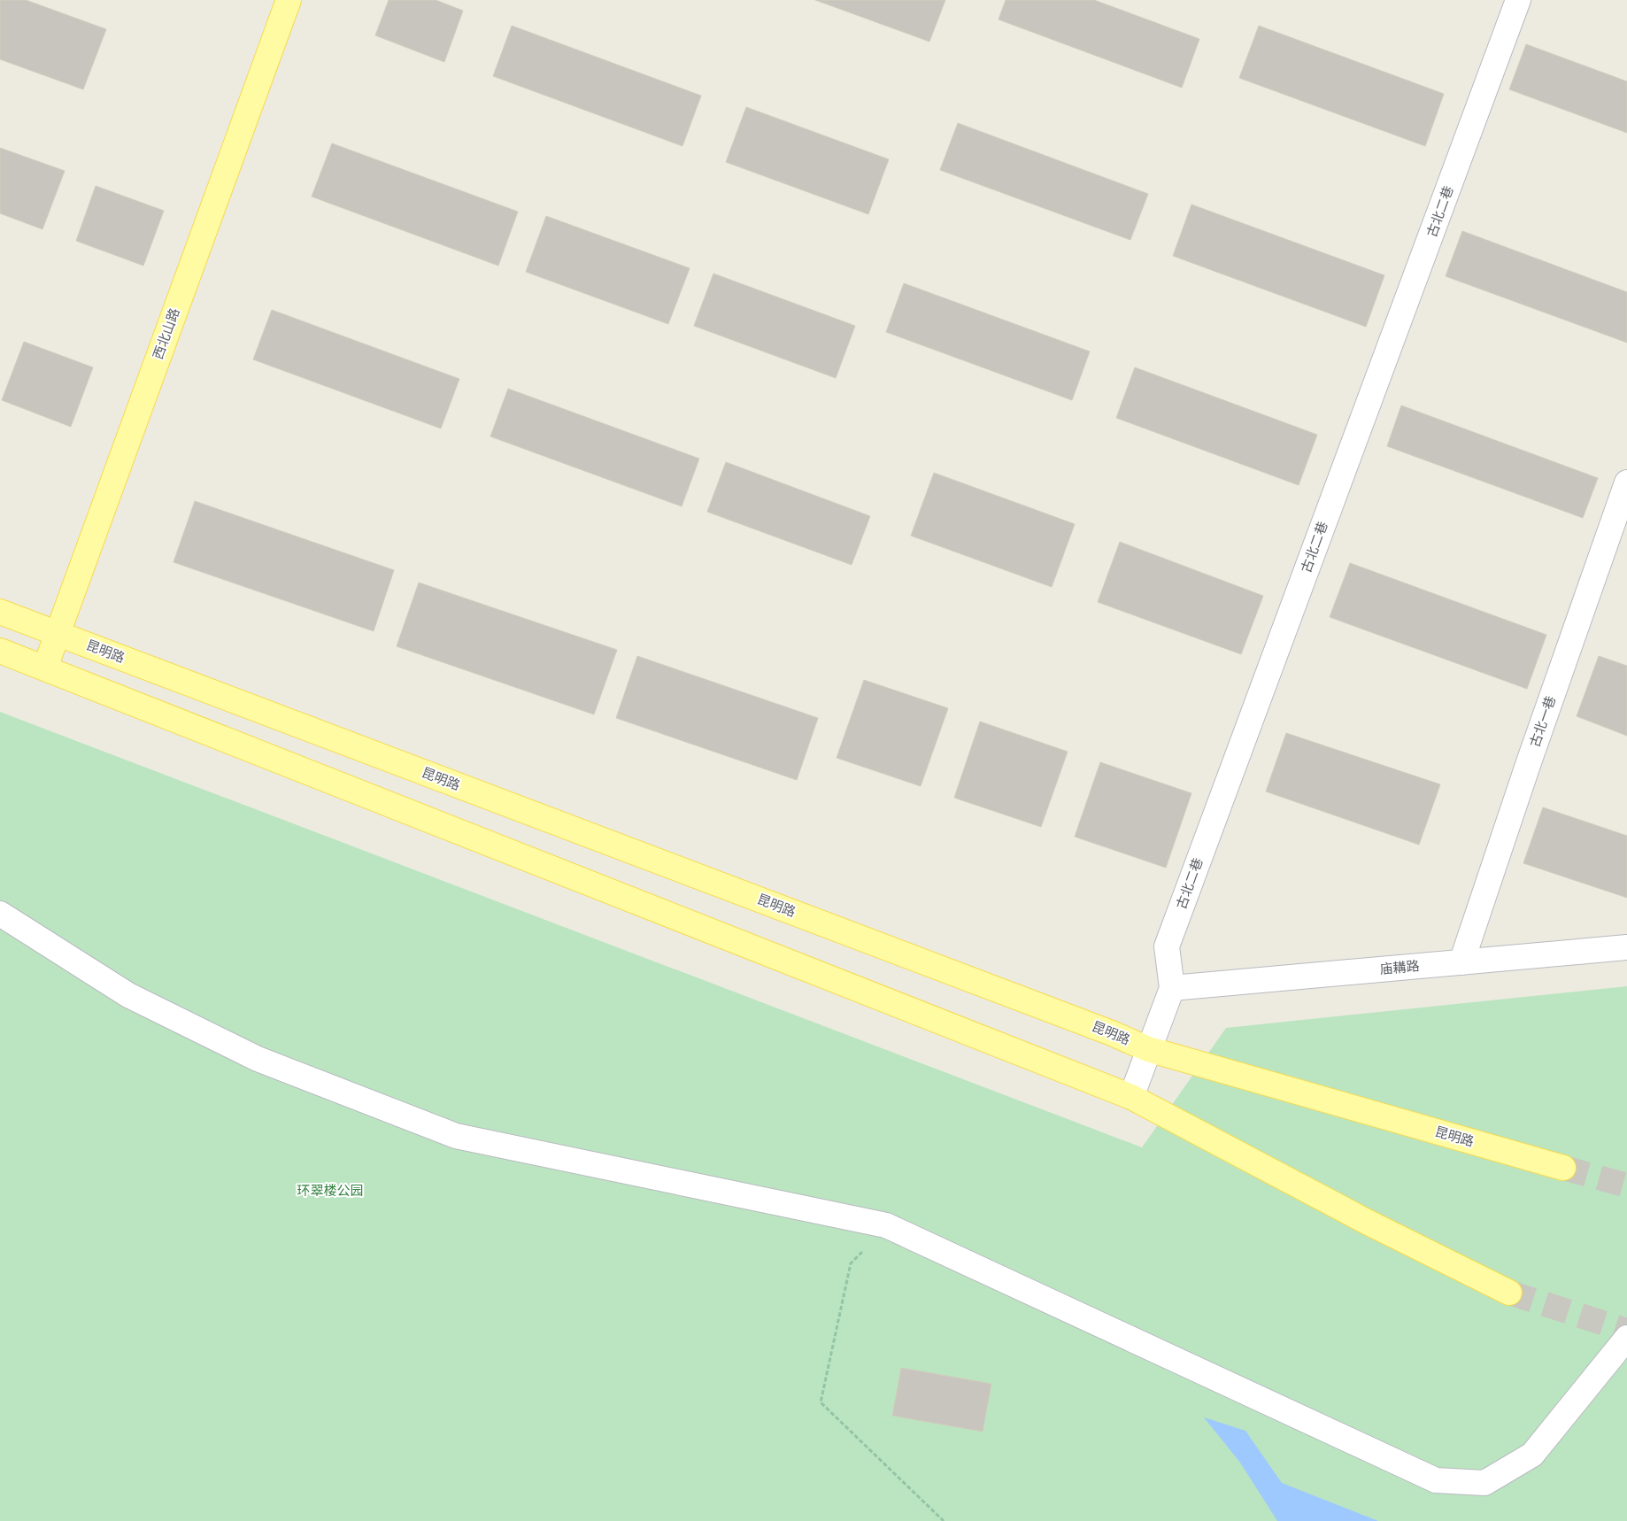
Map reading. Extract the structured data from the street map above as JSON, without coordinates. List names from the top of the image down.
{
  "streets": {
    "main road": ["西北山路", "昆明路"],
    "street": ["古北二巷", "古北一巷", "庙耩路"]
  },
  "crossings": [
    ["古北二巷", "昆明路"],
    ["古北二巷", "庙耩路"],
    ["西北山路", "昆明路"],
    ["古北一巷", "庙耩路"]
  ],
  "parks": ["环翠楼公园"]
}
